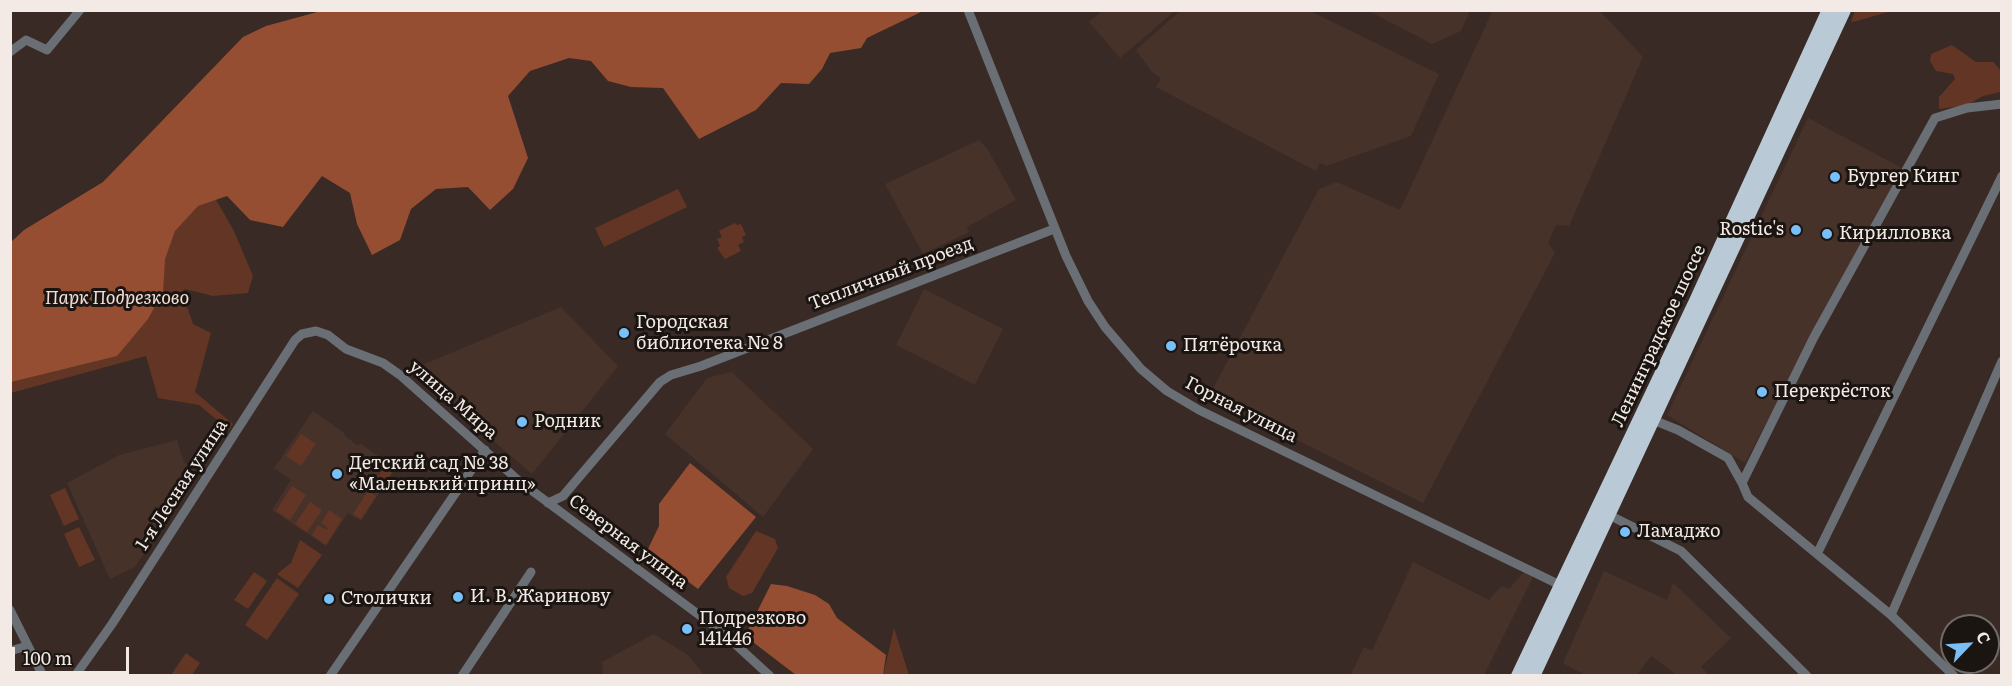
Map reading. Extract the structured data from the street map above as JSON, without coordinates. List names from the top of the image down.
{
  "streets": {
    "highway": ["Ленинградское шоссе"],
    "street": [
      "Тепличный проезд",
      "улица Мира",
      "Горная улица",
      "1-я Лесная улица",
      "Северная улица"
    ]
  },
  "crossings": [
    ["Тепличный проезд", "улица Мира"],
    ["Тепличный проезд", "Горная улица"],
    ["Тепличный проезд", "Северная улица"],
    ["Ленинградское шоссе", "Горная улица"],
    ["улица Мира", "1-я Лесная улица"],
    ["улица Мира", "Северная улица"]
  ],
  "parks": ["Парк Подрезково"],
  "places": [
    "Бургер Кинг",
    "Rostic's",
    "Кирилловка",
    "Городская библиотека № 8",
    "Пятёрочка",
    "Перекрёсток",
    "Родник",
    "Детский сад № 38 «Маленький принц»",
    "Ламаджо",
    "И. В. Жаринову",
    "Столички",
    "Подрезково 141446"
  ],
  "scale_bar": "100 m",
  "north": "top right"
}
